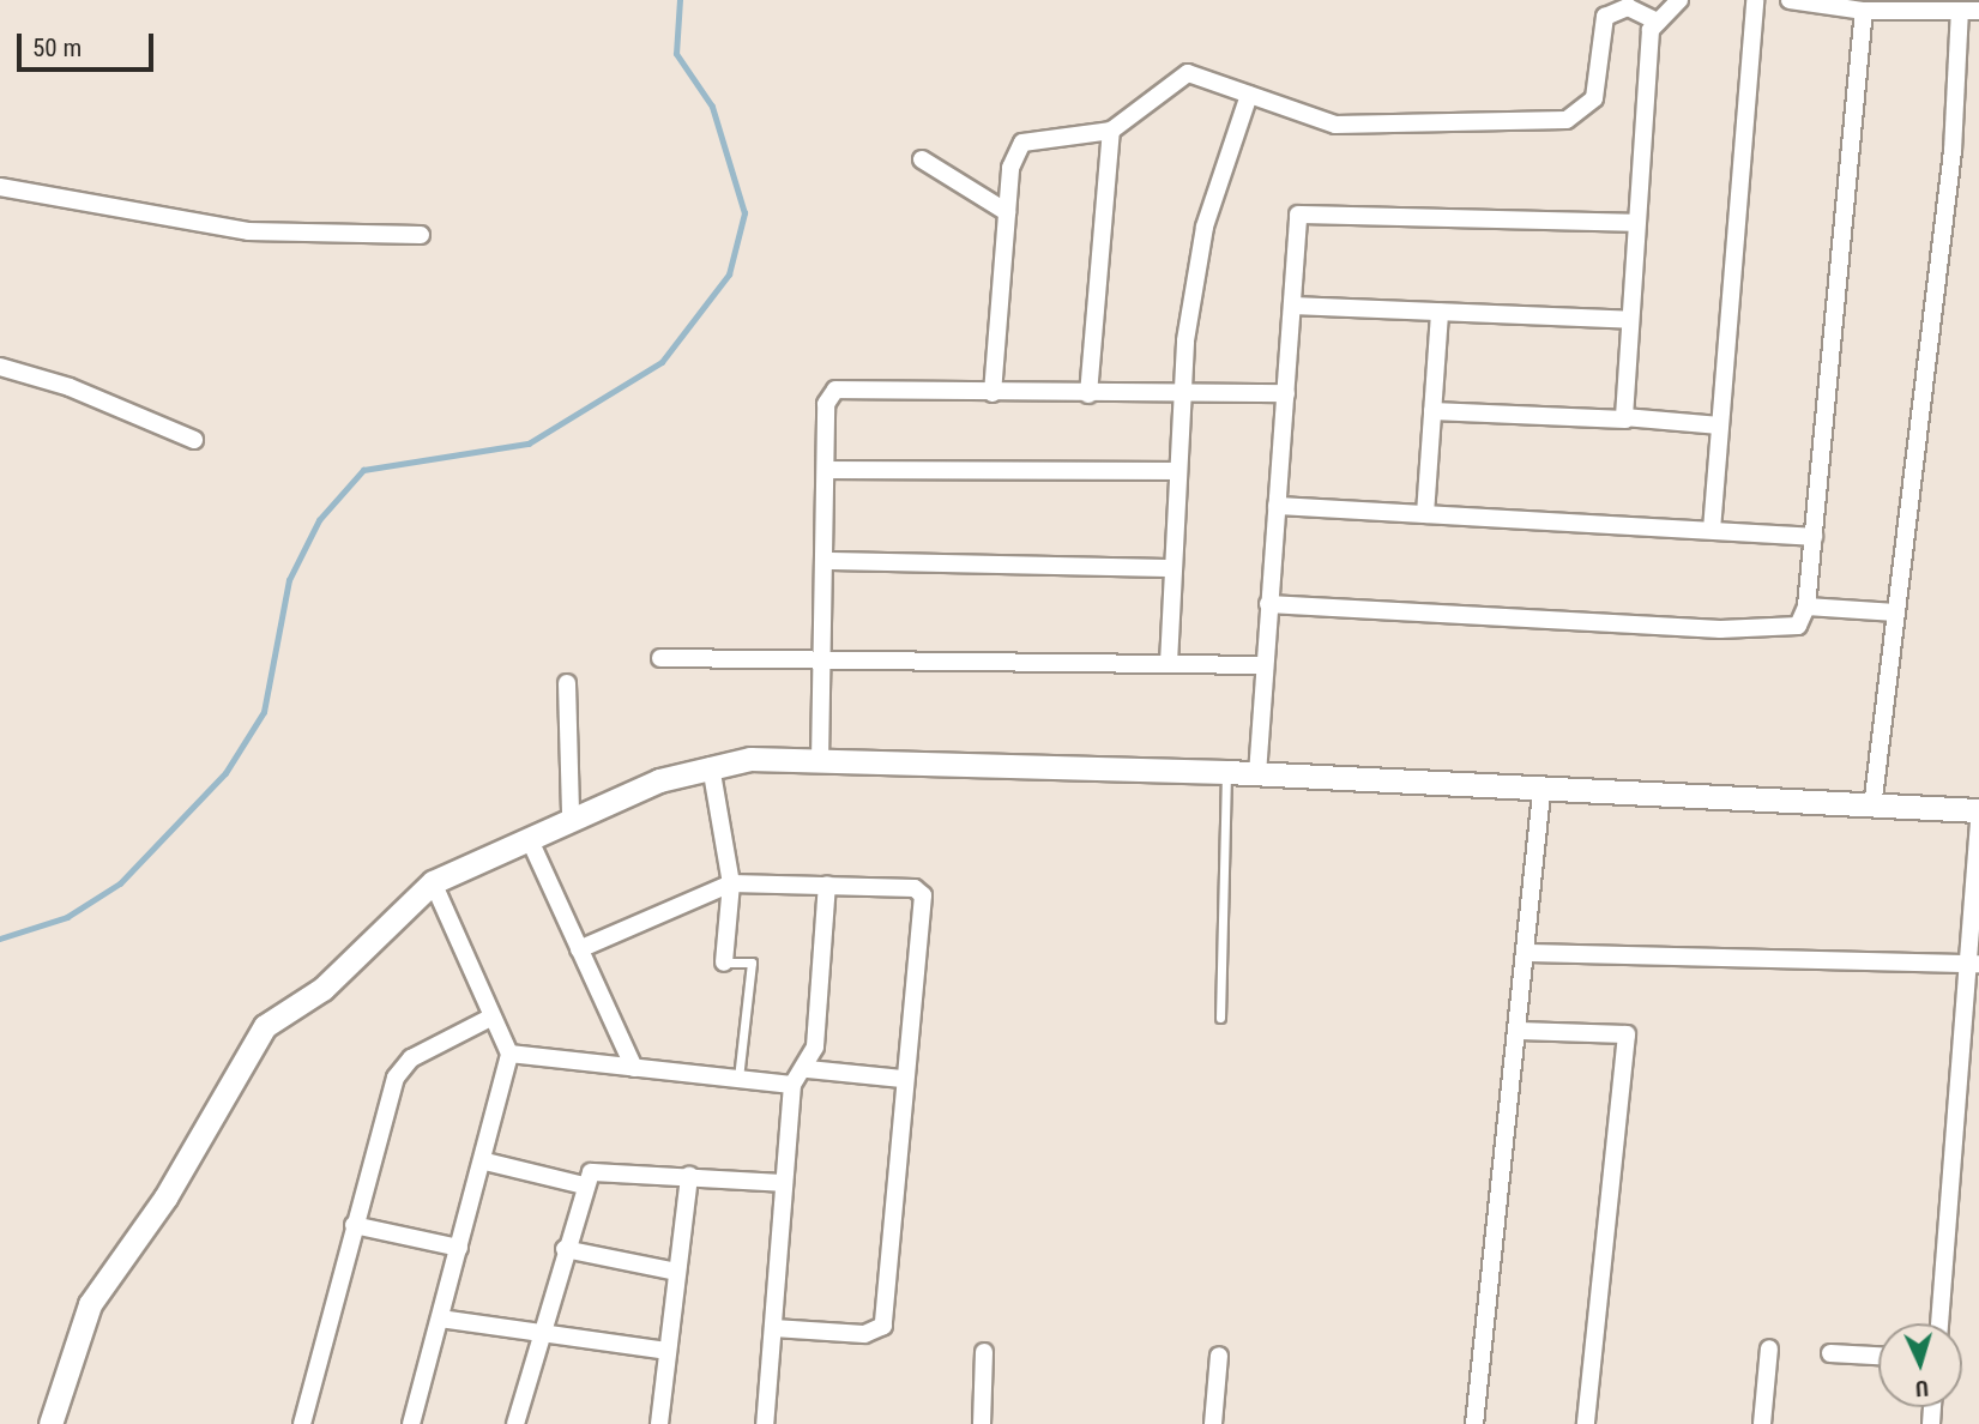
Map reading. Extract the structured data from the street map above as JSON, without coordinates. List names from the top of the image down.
{
  "scale_bar": "50 m",
  "north": "bottom"
}
